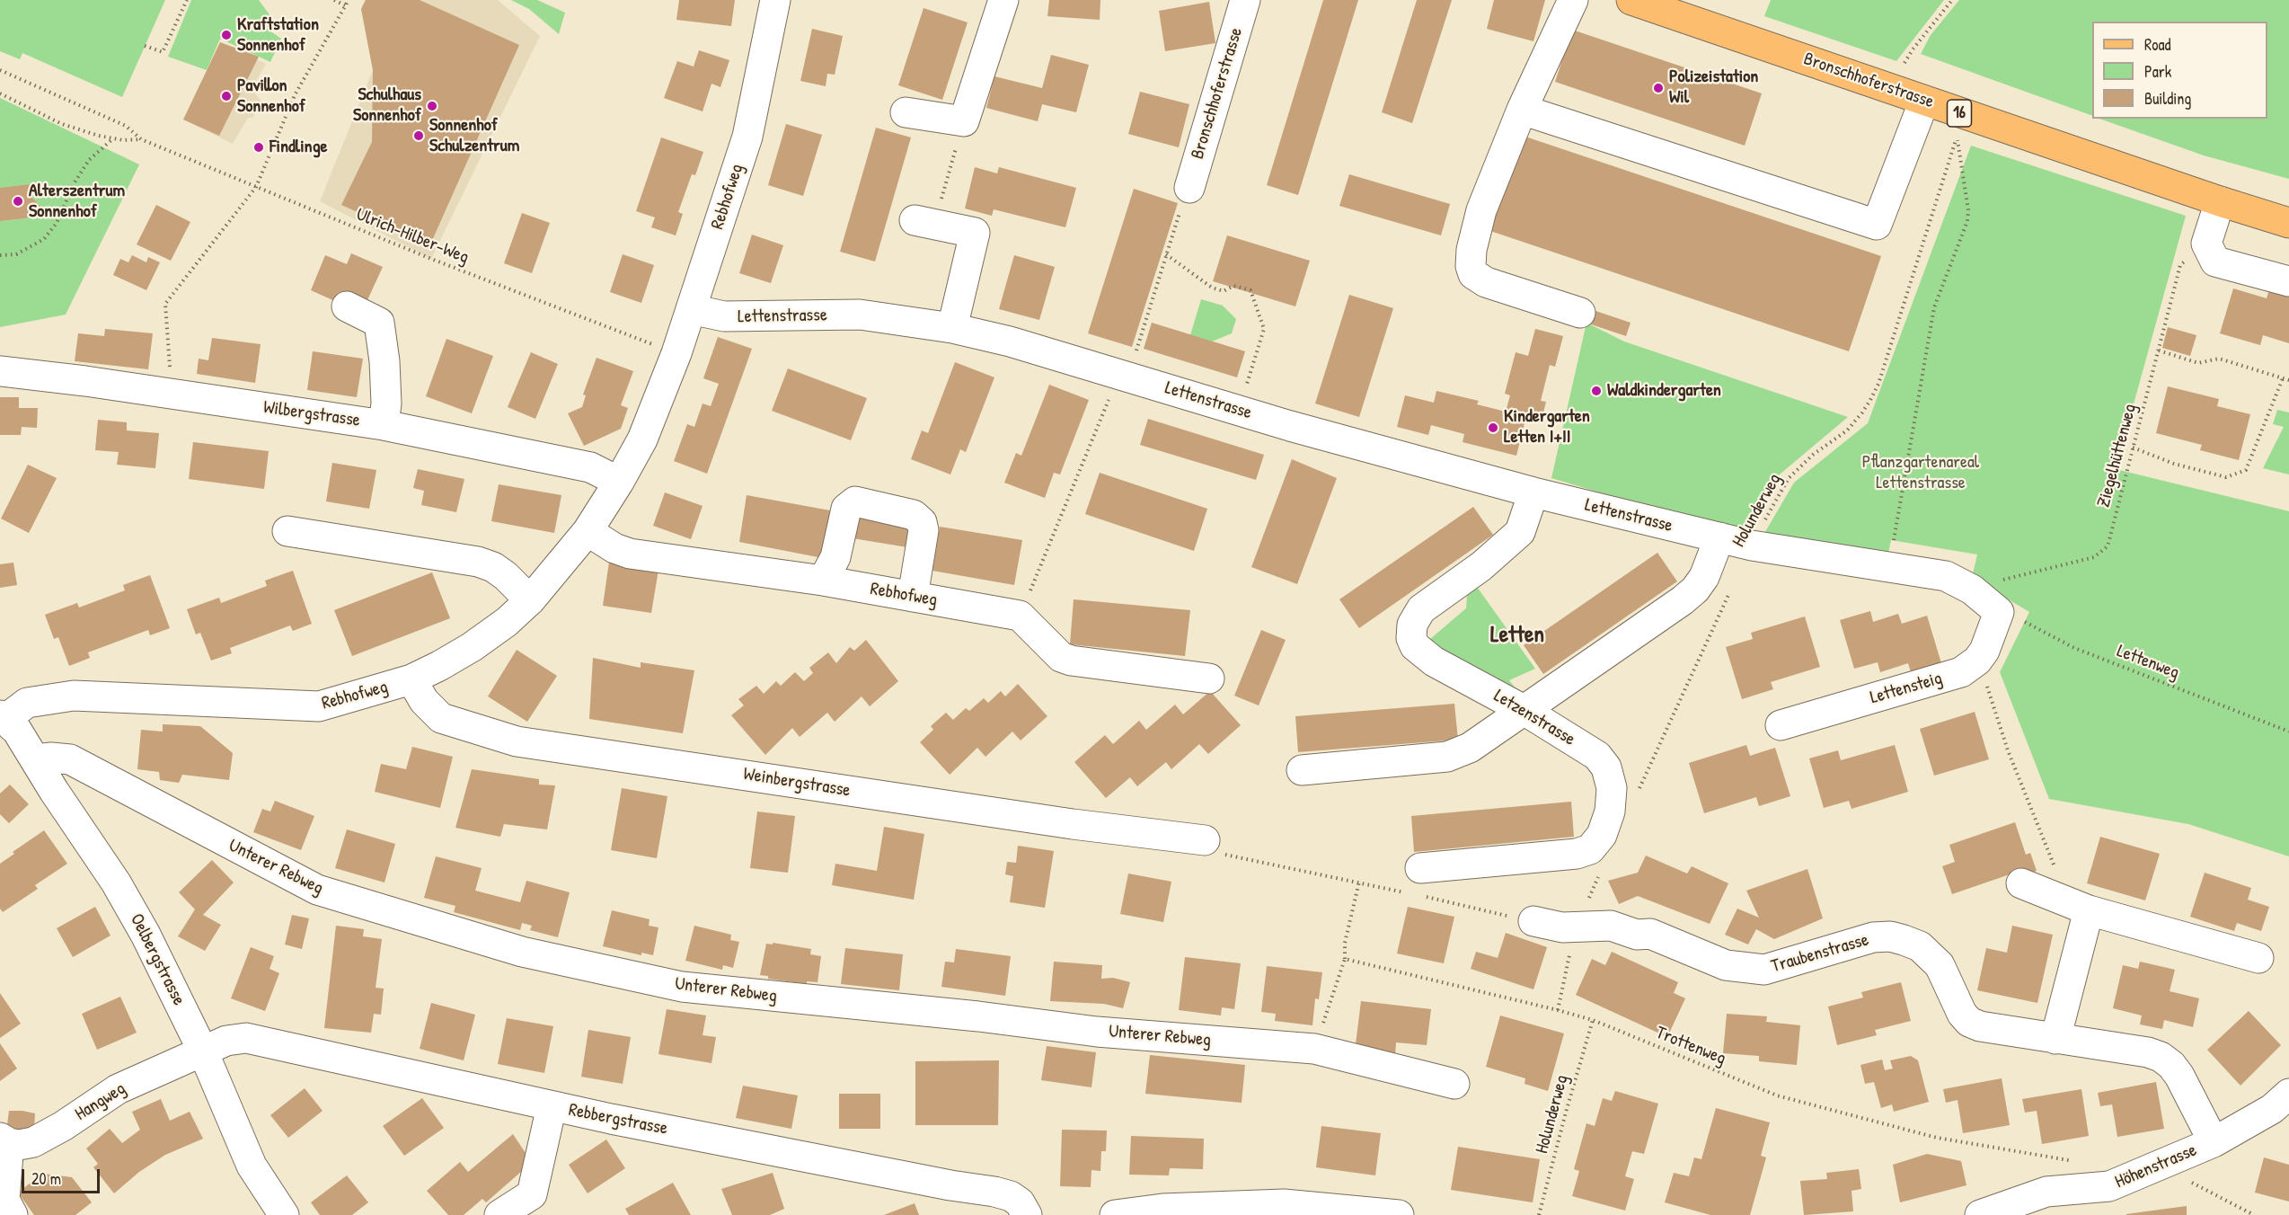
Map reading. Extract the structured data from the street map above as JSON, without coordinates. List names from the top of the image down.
{
  "streets": {
    "main road": ["Bronschhoferstrasse", "16"],
    "street": [
      "Rebhofweg",
      "Lettenstrasse",
      "Wilbergstrasse",
      "Lettensteig",
      "Letzenstrasse",
      "Weinbergstrasse",
      "Unterer Rebweg",
      "Traubenstrasse",
      "Oelbergstrasse",
      "Hangweg",
      "Rebbergstrasse",
      "Höhenstrasse"
    ],
    "path": [
      "Ulrich-Hilber-Weg",
      "Ziegelhüttenweg",
      "Holunderweg",
      "Lettenweg",
      "Trottenweg"
    ]
  },
  "crossings": [
    ["Rebhofweg", "Ulrich-Hilber-Weg"],
    ["Rebhofweg", "Lettenstrasse"],
    ["Rebhofweg", "Wilbergstrasse"],
    ["Rebhofweg", "Weinbergstrasse"],
    ["Rebhofweg", "Oelbergstrasse"],
    ["Lettenstrasse", "Ziegelhüttenweg"],
    ["Lettenstrasse", "Holunderweg"],
    ["Lettenstrasse", "Lettenweg"],
    ["Lettenstrasse", "Lettensteig"],
    ["Lettenstrasse", "Letzenstrasse"],
    ["Holunderweg", "Trottenweg"],
    ["Lettenweg", "Lettensteig"],
    ["Unterer Rebweg", "Oelbergstrasse"],
    ["Traubenstrasse", "Höhenstrasse"],
    ["Oelbergstrasse", "Hangweg"],
    ["Oelbergstrasse", "Rebbergstrasse"],
    ["Hangweg", "Rebbergstrasse"]
  ],
  "districts": ["Letten"],
  "parks": ["Pflanzgartenareal Lettenstrasse"],
  "places": [
    "Kraftstation Sonnenhof",
    "Polizeistation Wil",
    "Pavillon Sonnenhof",
    "Schulhaus Sonnenhof",
    "Sonnenhof Schulzentrum",
    "Findlinge",
    "Alterszentrum Sonnenhof",
    "Waldkindergarten",
    "Kindergarten Letten I+II"
  ],
  "legend": ["Road", "Park", "Building"],
  "scale_bar": "20 m"
}
